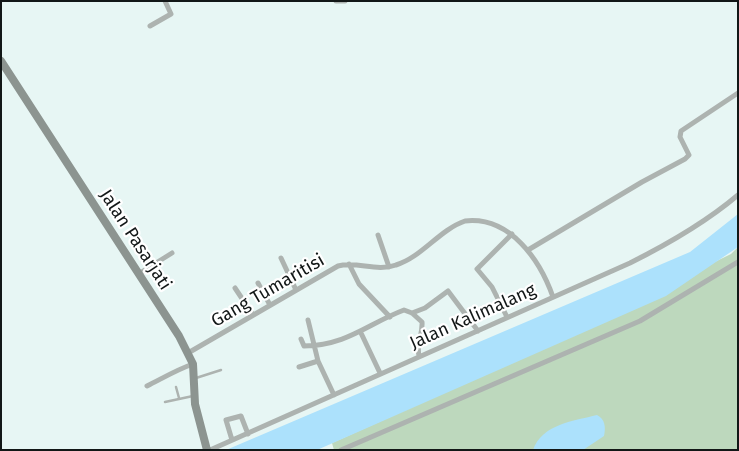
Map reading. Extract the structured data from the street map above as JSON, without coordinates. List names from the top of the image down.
{
  "streets": {
    "main road": ["Jalan Pasarjati"],
    "street": ["Gang Tumaritisi", "Jalan Kalimalang"]
  },
  "crossings": [
    ["Jalan Pasarjati", "Gang Tumaritisi"],
    ["Jalan Pasarjati", "Jalan Kalimalang"],
    ["Gang Tumaritisi", "Jalan Kalimalang"]
  ]
}
